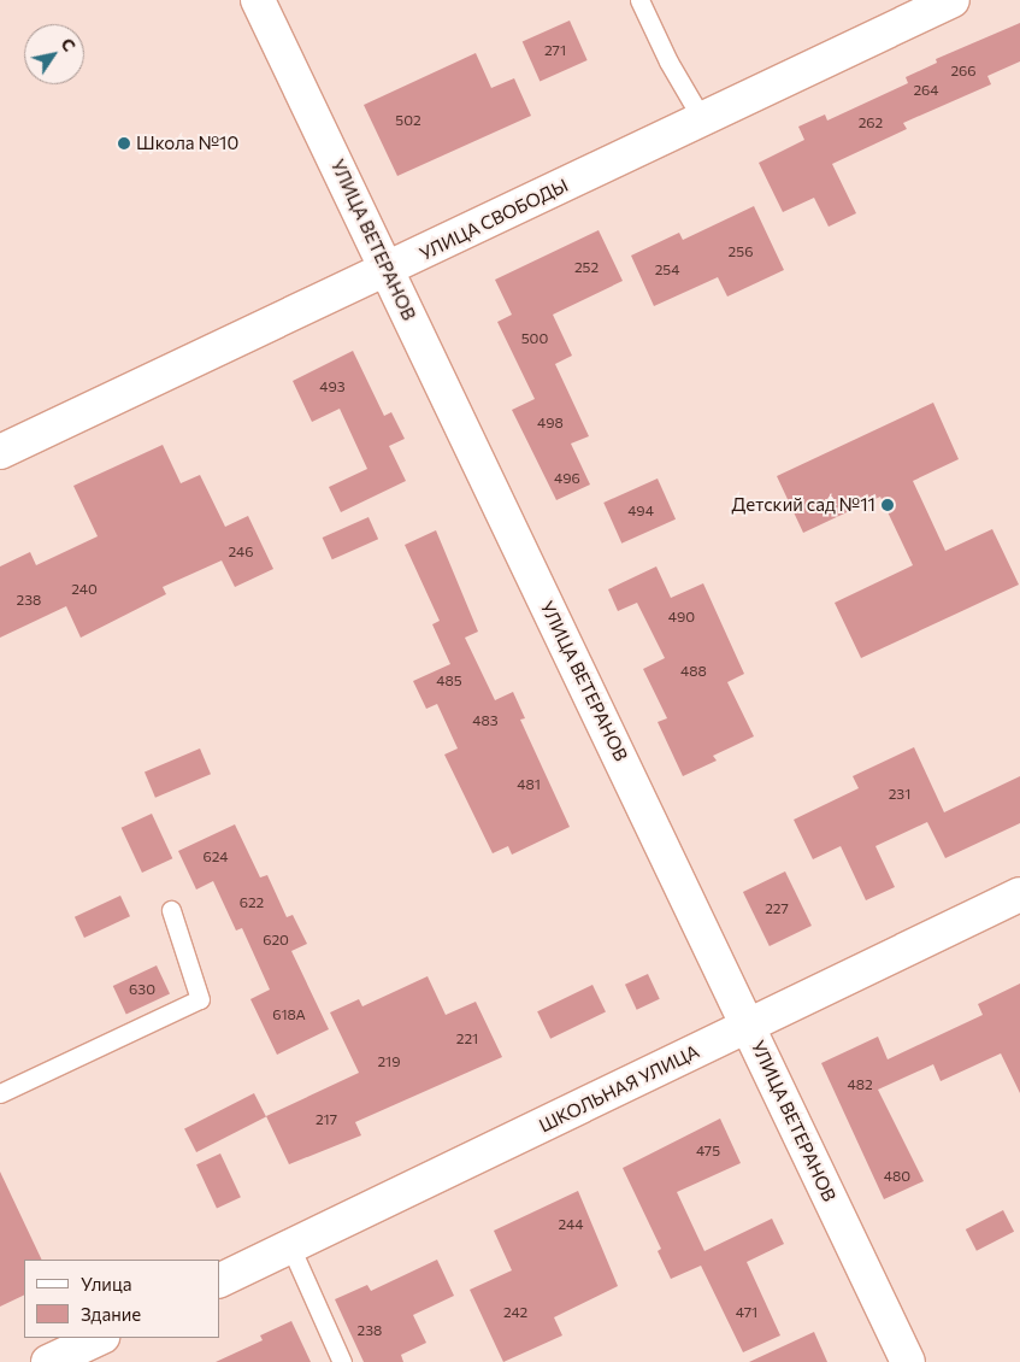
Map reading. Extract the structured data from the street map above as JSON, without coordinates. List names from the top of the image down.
{
  "streets": {
    "street": ["УЛИЦА СВОБОДЫ", "УЛИЦА ВЕТЕРАНОВ", "ШКОЛЬНАЯ УЛИЦА"]
  },
  "crossings": [
    ["УЛИЦА СВОБОДЫ", "УЛИЦА ВЕТЕРАНОВ"],
    ["УЛИЦА ВЕТЕРАНОВ", "ШКОЛЬНАЯ УЛИЦА"]
  ],
  "places": ["Школа №10", "Детский сад №11"],
  "house_numbers": [
    "271",
    "266",
    "264",
    "502",
    "262",
    "256",
    "252",
    "254",
    "500",
    "493",
    "498",
    "496",
    "494",
    "246",
    "240",
    "238",
    "490",
    "488",
    "485",
    "483",
    "481",
    "231",
    "624",
    "622",
    "227",
    "620",
    "630",
    "618А",
    "221",
    "219",
    "482",
    "217",
    "475",
    "480",
    "244",
    "242",
    "471",
    "238"
  ],
  "legend": ["Улица", "Здание"],
  "north": "top right"
}
